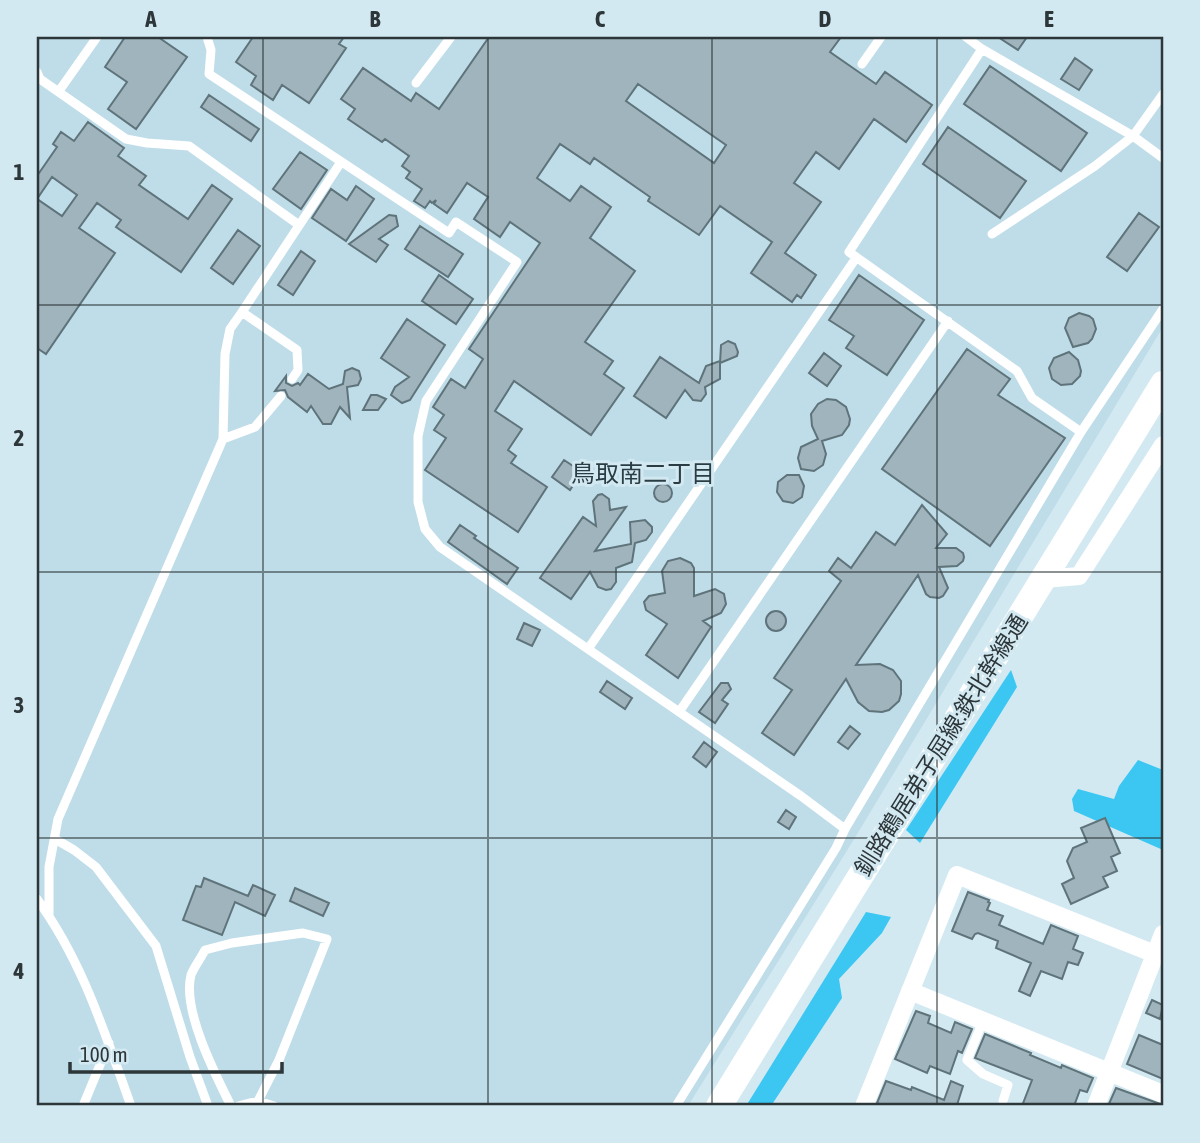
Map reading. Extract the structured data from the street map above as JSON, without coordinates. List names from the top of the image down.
{
  "streets": {
    "main road": ["釧路鶴居弟子屈線:鉄北幹線通"]
  },
  "districts": ["鳥取南二丁目"],
  "scale_bar": "100 m",
  "grid": {
    "columns": [
      "A",
      "B",
      "C",
      "D",
      "E"
    ],
    "rows": [
      "1",
      "2",
      "3",
      "4"
    ]
  }
}
